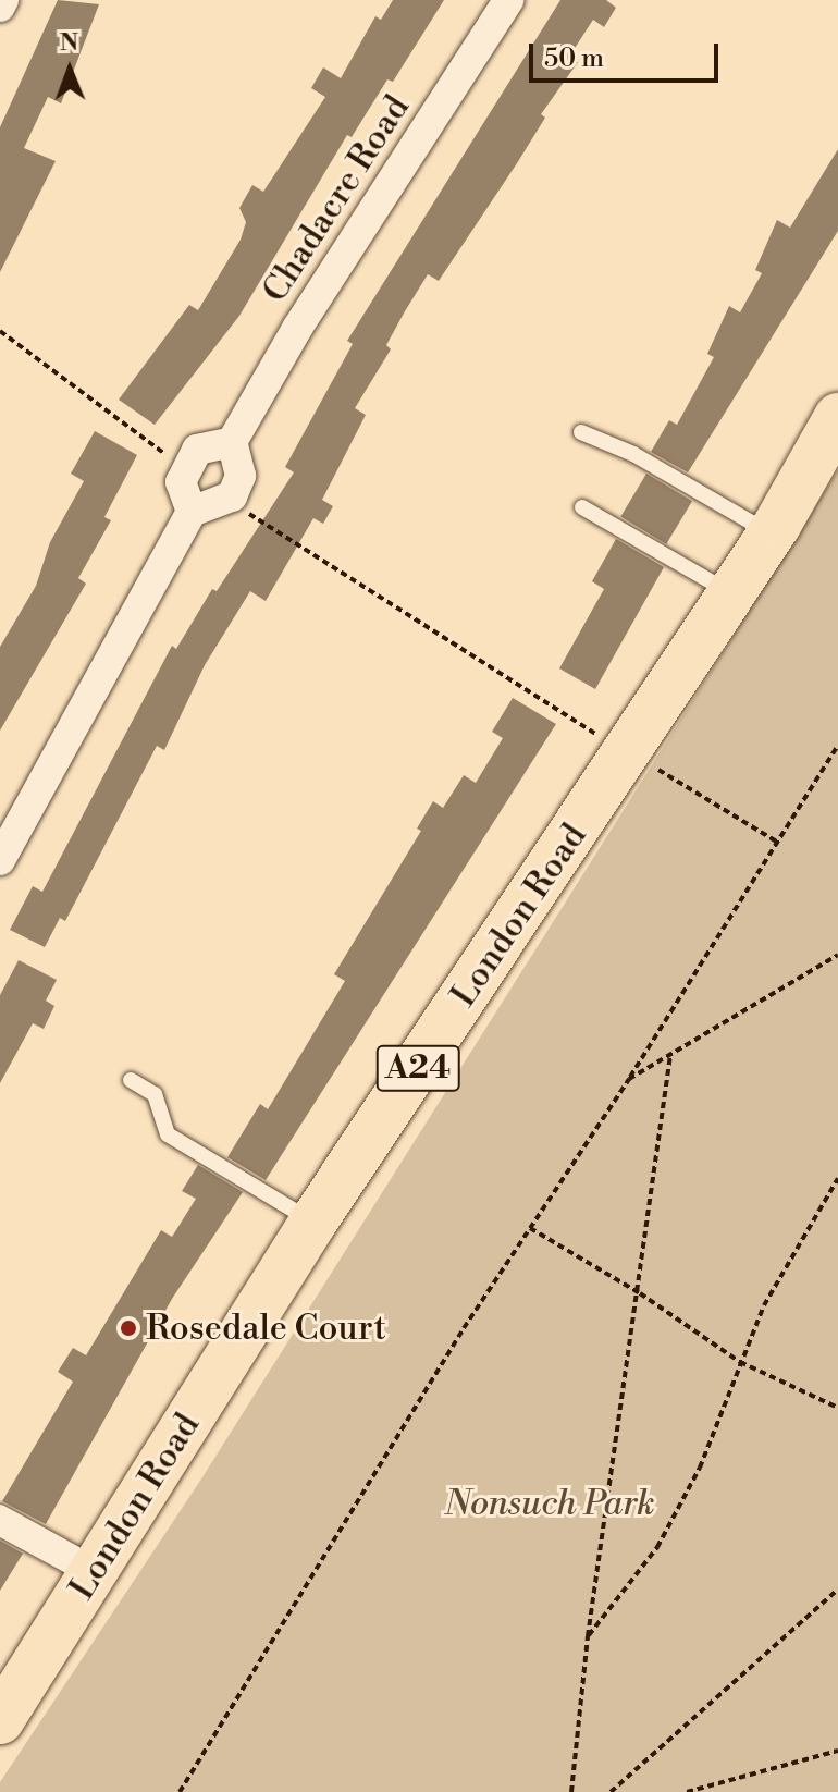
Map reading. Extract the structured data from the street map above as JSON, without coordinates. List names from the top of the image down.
{
  "streets": {
    "highway": ["London Road", "A24"],
    "street": ["Chadacre Road"]
  },
  "parks": ["Nonsuch Park"],
  "places": ["Rosedale Court"],
  "scale_bar": "50 m",
  "north": "top"
}
